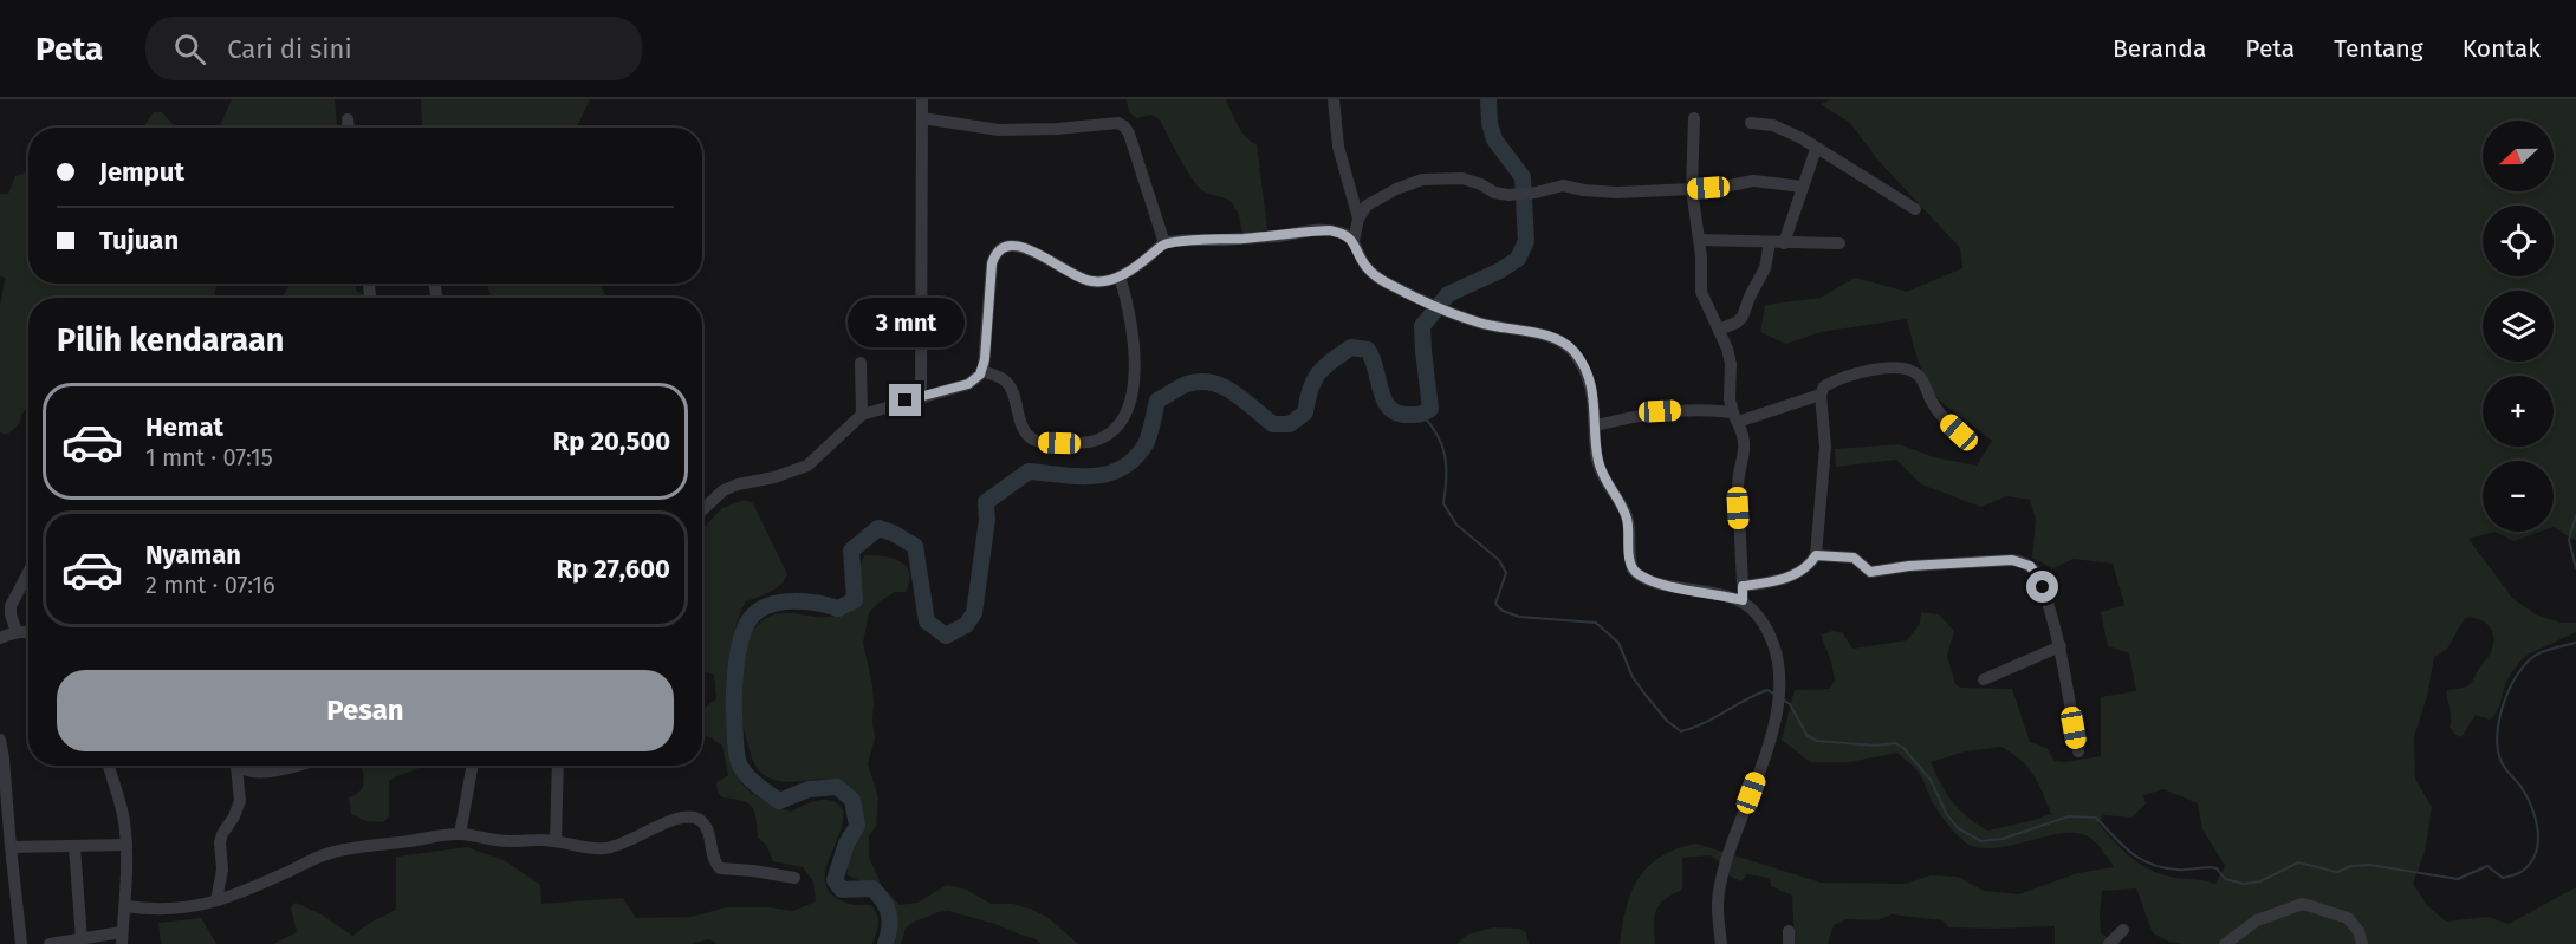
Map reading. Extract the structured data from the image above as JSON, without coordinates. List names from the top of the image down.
{
  "north": "left",
  "page": {
    "header": "Peta",
    "search": "Cari di sini",
    "nav": [
      "Beranda",
      "Peta",
      "Tentang",
      "Kontak"
    ],
    "map_buttons": ["+", "−"],
    "banner": ["Jemput", "Tujuan"],
    "bubble": "3 mnt",
    "heading": "Pilih kendaraan",
    "list": [
      {
        "name": "Hemat",
        "note": "1 mnt · 07:15",
        "value": "Rp 20,500"
      },
      {
        "name": "Nyaman",
        "note": "2 mnt · 07:16",
        "value": "Rp 27,600"
      }
    ],
    "buttons": "Pesan"
  }
}
